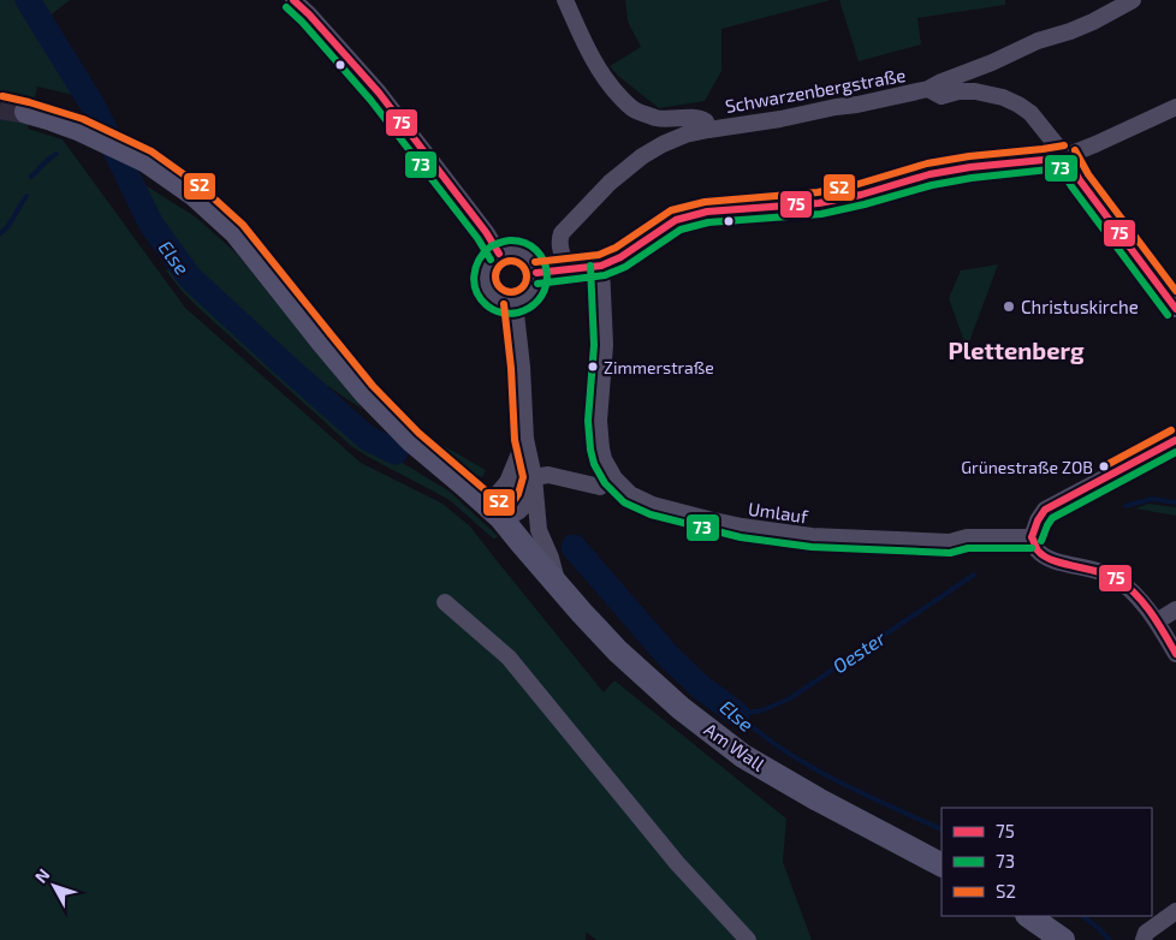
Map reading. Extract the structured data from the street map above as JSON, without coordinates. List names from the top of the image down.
{
  "streets": {
    "main road": ["Am Wall"],
    "street": ["Schwarzenbergstraße", "Umlauf"]
  },
  "districts": ["Plettenberg"],
  "water": ["Else", "Oester"],
  "places": ["Christuskirche", "Zimmerstraße", "Grünestraße ZOB"],
  "lines": ["transit line 75", "transit line 73", "transit line S2"],
  "legend": ["75", "73", "S2"],
  "north": "top left"
}
